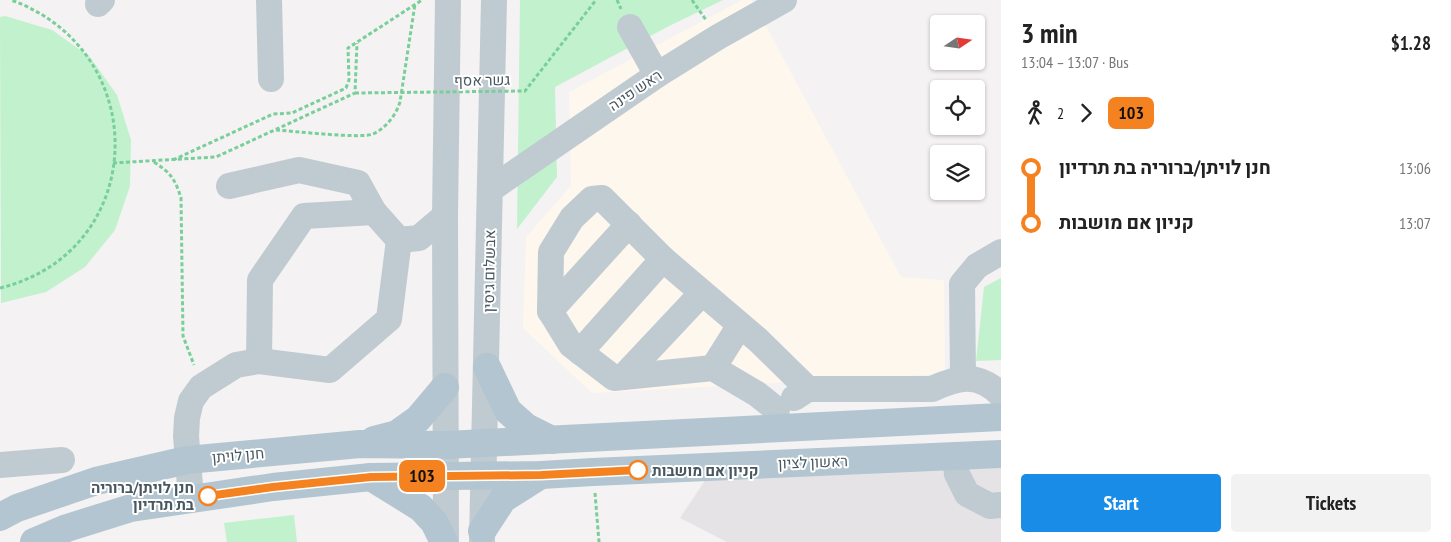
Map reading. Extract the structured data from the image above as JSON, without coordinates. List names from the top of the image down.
{
  "streets": {
    "main road": ["חנן לויתן", "ראשון לציון"],
    "street": ["ראש פינה", "אבשלום גיסין"],
    "path": ["גשר אסף"]
  },
  "crossings": [
    ["ראש פינה", "אבשלום גיסין"],
    ["אבשלום גיסין", "חנן לויתן"],
    ["אבשלום גיסין", "ראשון לציון"]
  ],
  "places": ["קניון אם מושבות", "חנן לויתן/ברוריה בת תרדיון"],
  "lines": ["bus line 103"],
  "north": "right",
  "page": {
    "on_map": "103",
    "heading": ["3 min", "13:04 – 13:07 · Bus", "$1.28"],
    "legs": ["2", "103"],
    "list": [
      {
        "name": "חנן לויתן/ברוריה בת תרדיון",
        "value": "13:06"
      },
      {
        "name": "קניון אם מושבות",
        "value": "13:07"
      }
    ],
    "buttons": ["Start", "Tickets"]
  }
}
